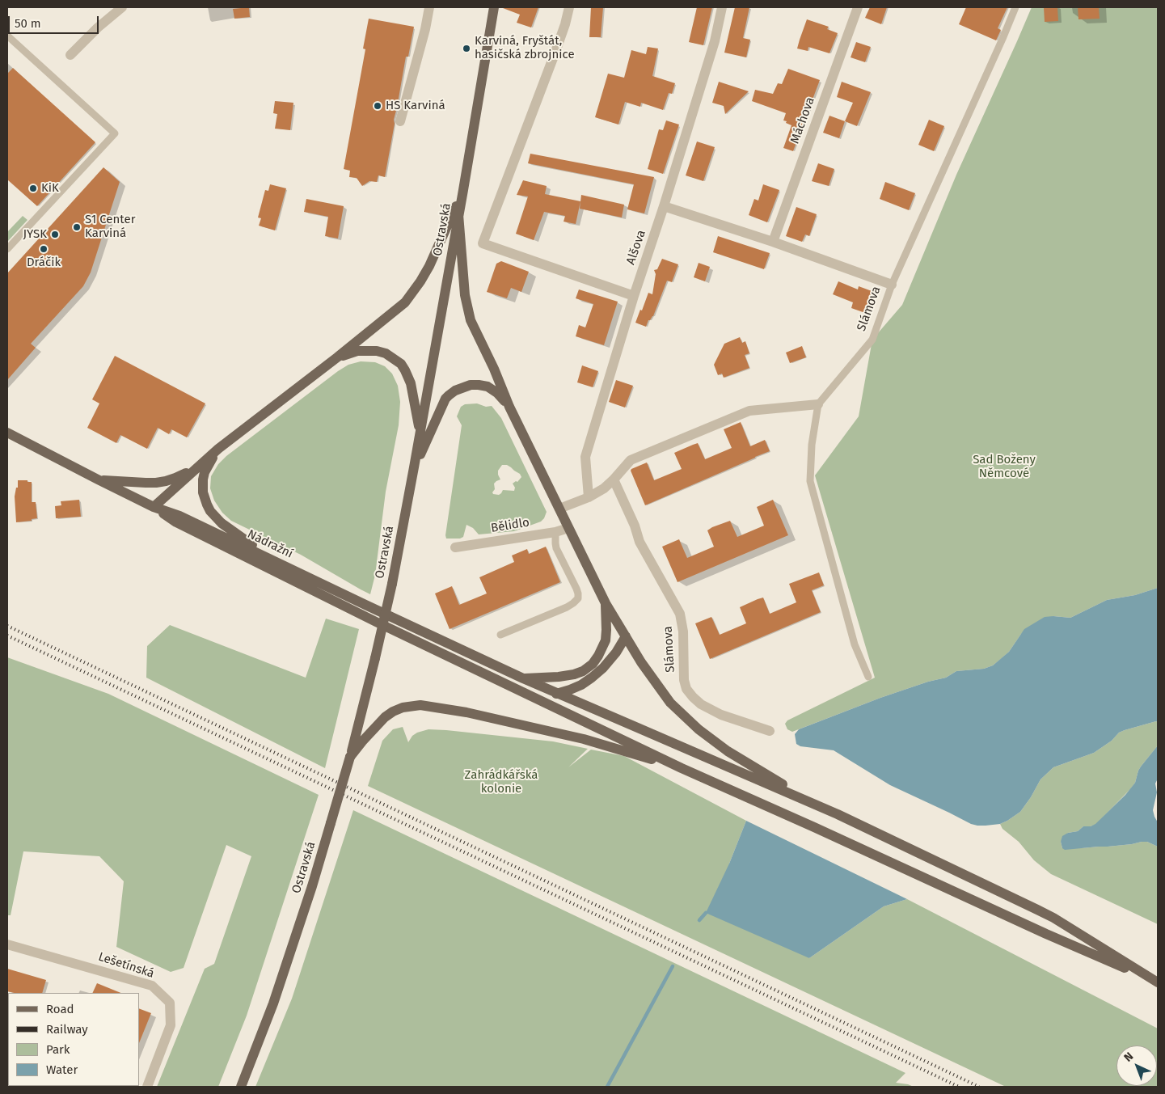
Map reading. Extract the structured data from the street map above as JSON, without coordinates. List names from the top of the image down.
{
  "streets": {
    "main road": ["Ostravská", "Nádražní"],
    "street": [
      "Máchova",
      "Alšova",
      "Slámova",
      "Bělidlo",
      "Lešetínská"
    ]
  },
  "parks": ["Sad Boženy Němcové", "Zahrádkářská kolonie"],
  "places": [
    "Karviná, Fryštát, hasičská zbrojnice",
    "HS Karviná",
    "KiK",
    "S1 Center Karviná",
    "JYSK",
    "Dráčik"
  ],
  "legend": [
    "Road",
    "Railway",
    "Park",
    "Water"
  ],
  "scale_bar": "50 m",
  "north": "top left"
}
